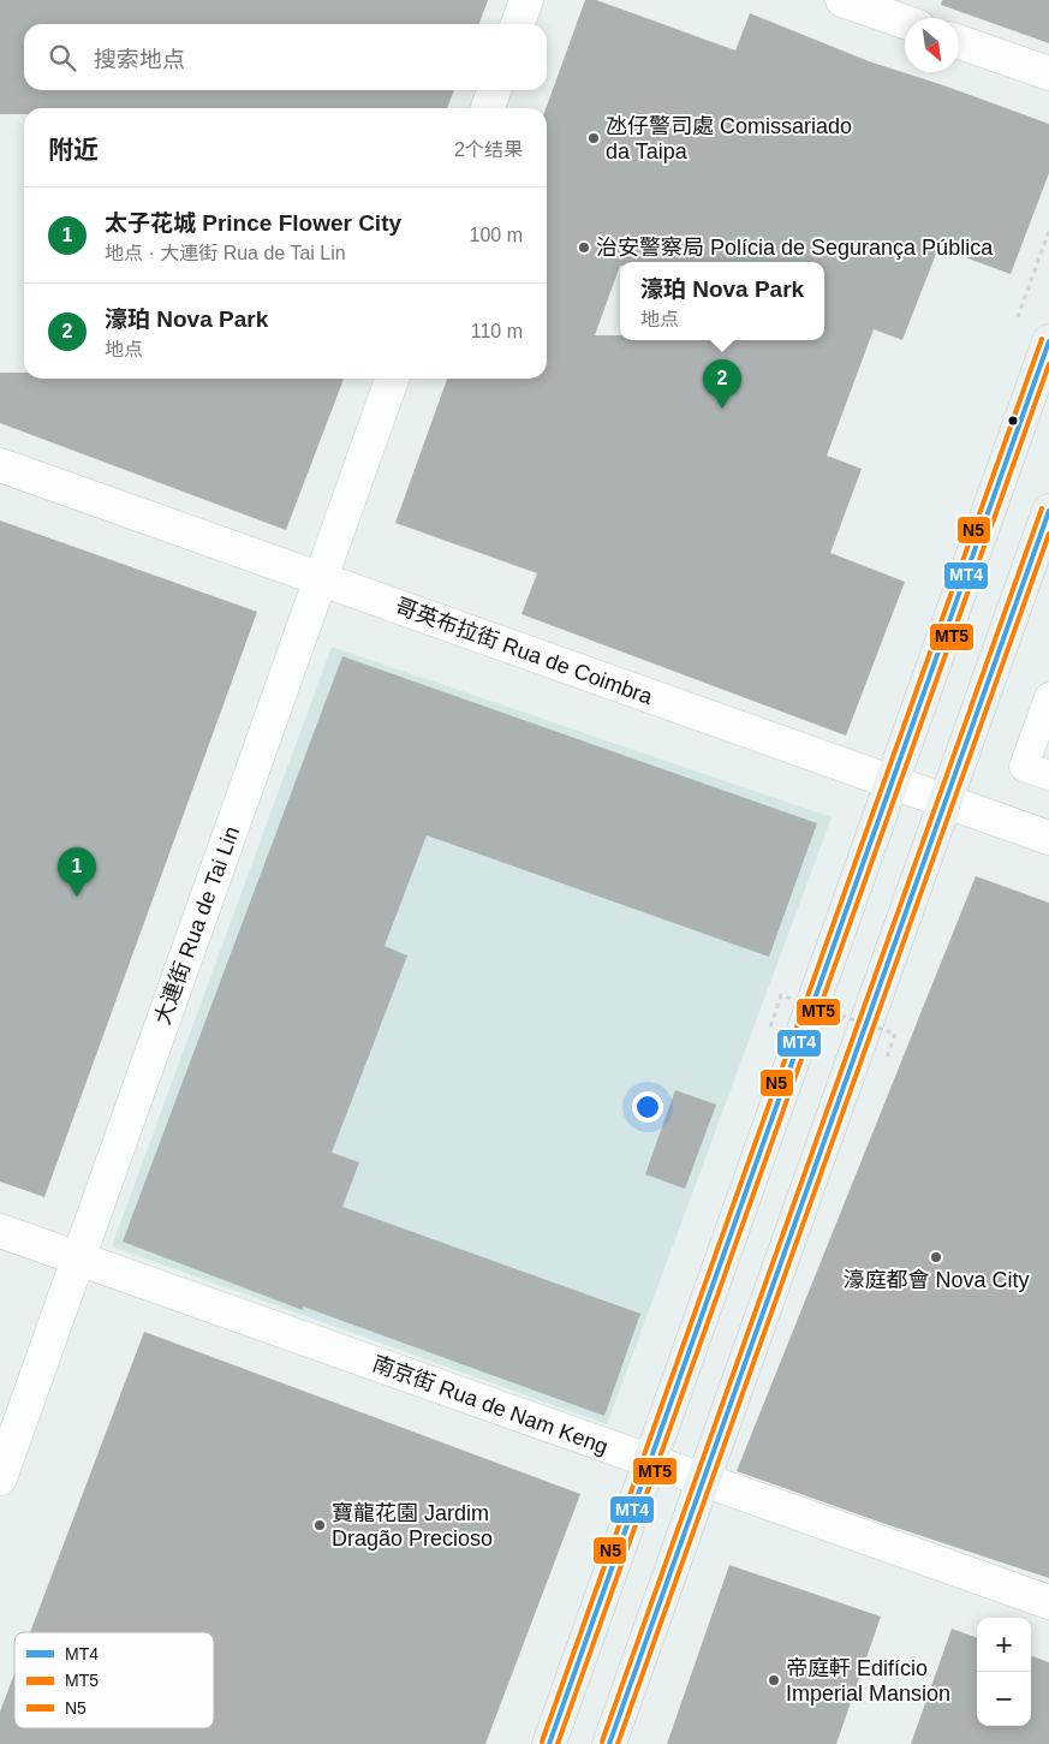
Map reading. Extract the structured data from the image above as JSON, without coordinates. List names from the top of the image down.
{
  "streets": {
    "street": ["哥英布拉街 Rua de Coimbra", "大連街 Rua de Tai Lin", "南京街 Rua de Nam Keng"]
  },
  "crossings": [
    ["哥英布拉街 Rua de Coimbra", "大連街 Rua de Tai Lin"],
    ["大連街 Rua de Tai Lin", "南京街 Rua de Nam Keng"]
  ],
  "places": [
    "氹仔警司處 Comissariado da Taipa",
    "治安警察局 Polícia de Segurança Pública",
    "濠庭都會 Nova City",
    "寶龍花園 Jardim Dragão Precioso",
    "帝庭軒 Edifício Imperial Mansion"
  ],
  "lines": ["transit line N5", "transit line MT4", "transit line MT5"],
  "legend": ["MT4", "MT5", "N5"],
  "north": "bottom right",
  "page": {
    "search": "搜索地点",
    "heading": ["附近", "2个结果"],
    "list": [
      {
        "mark": "1",
        "name": "太子花城 Prince Flower City",
        "note": "地点 · 大連街 Rua de Tai Lin",
        "value": "100 m"
      },
      {
        "mark": "2",
        "name": "濠珀 Nova Park",
        "note": "地点",
        "value": "110 m"
      }
    ],
    "popup": ["濠珀 Nova Park", "地点"],
    "pins": ["2", "1"],
    "map_buttons": ["+", "−"]
  }
}
